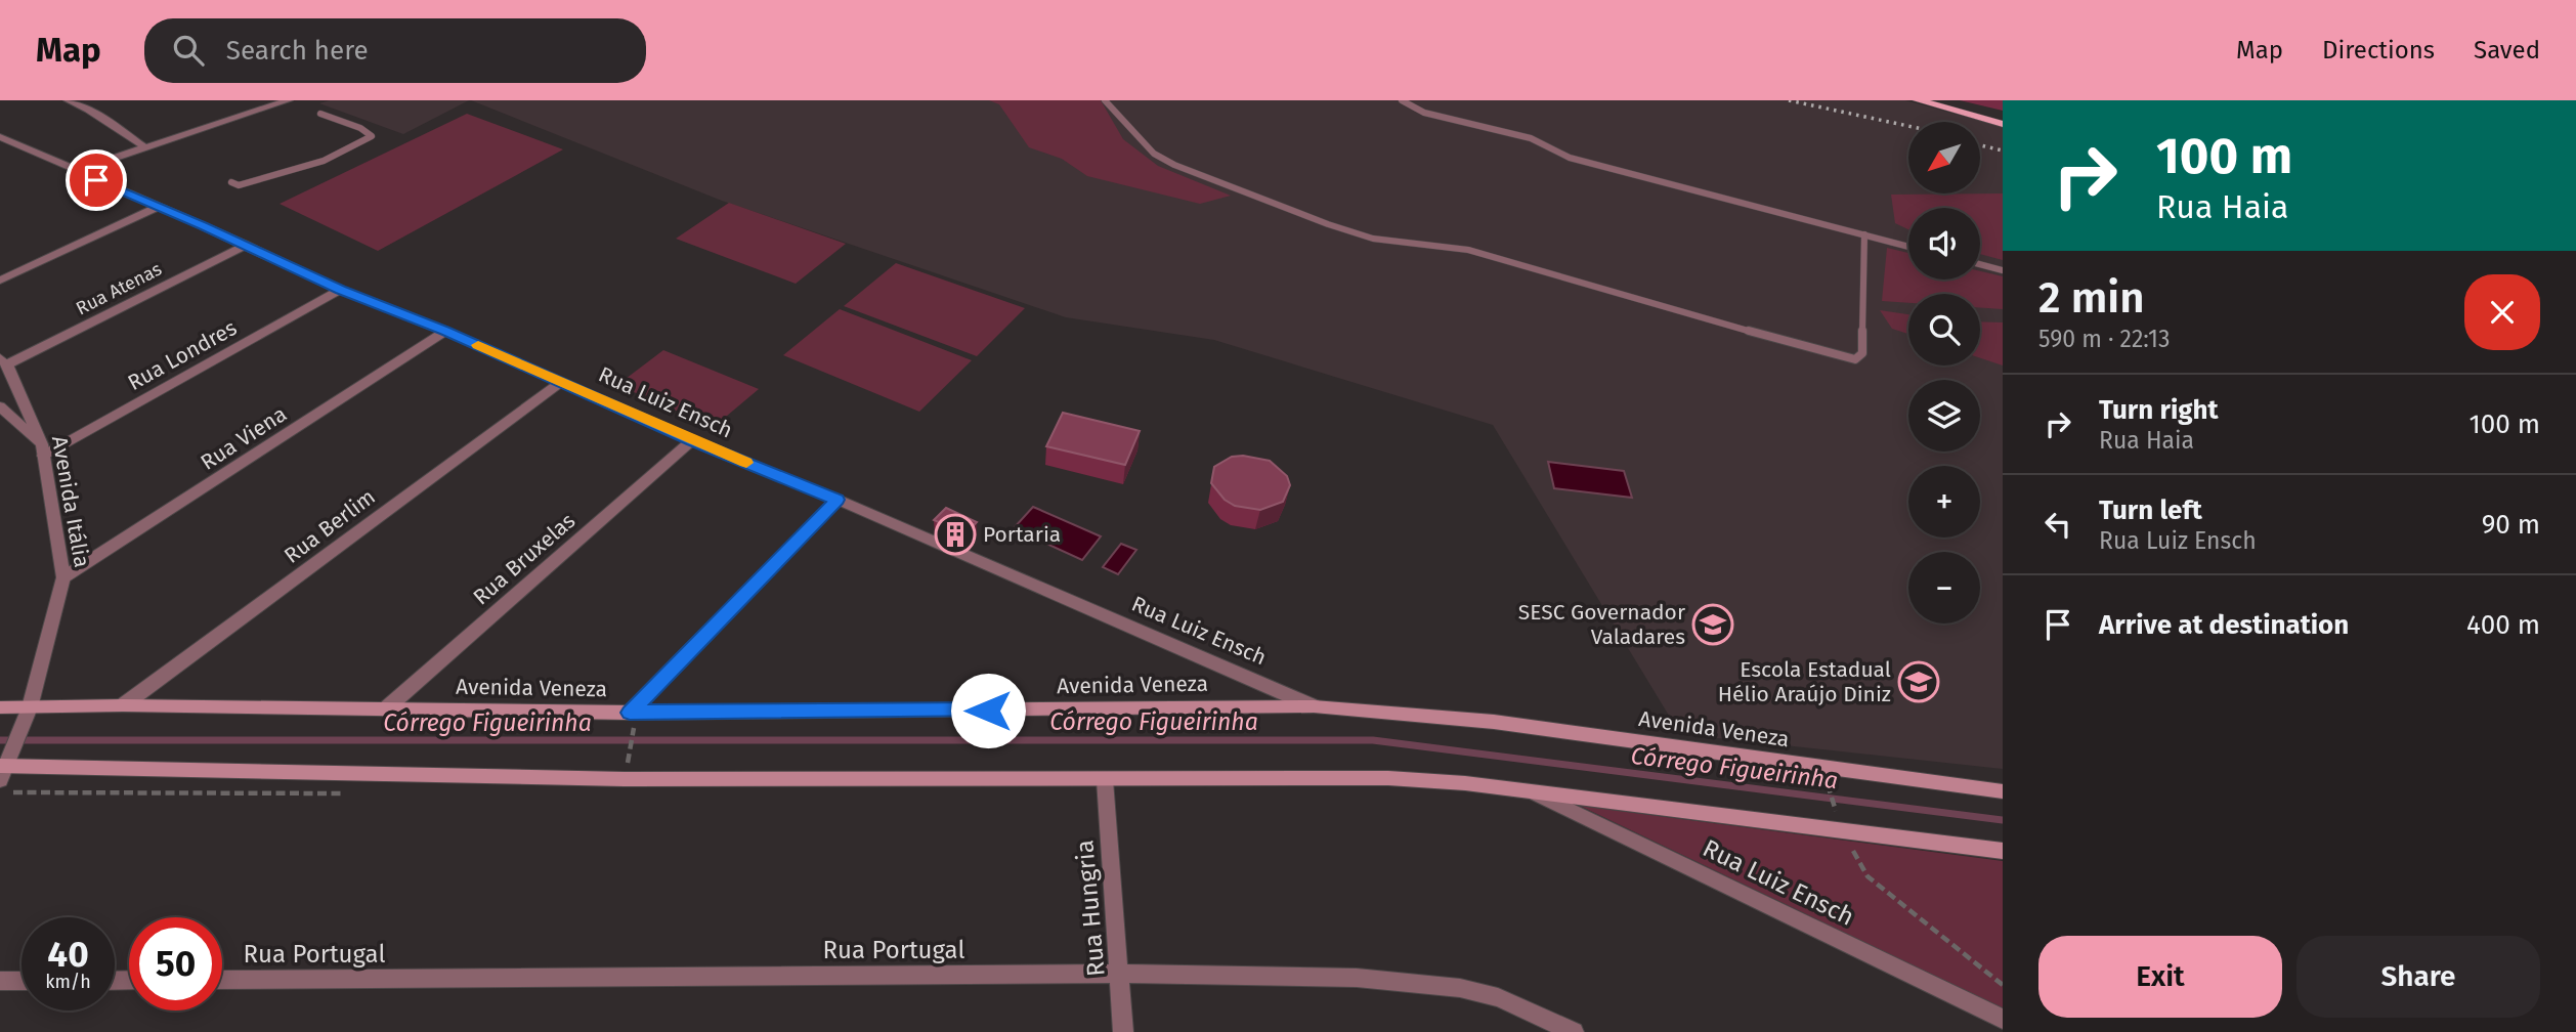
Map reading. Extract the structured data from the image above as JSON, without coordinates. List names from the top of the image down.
{
  "streets": {
    "main road": ["Avenida Veneza"],
    "street": [
      "Rua Atenas",
      "Rua Londres",
      "Rua Luiz Ensch",
      "Rua Viena",
      "Avenida Itália",
      "Rua Berlim",
      "Rua Bruxelas",
      "Rua Hungria",
      "Rua Portugal"
    ]
  },
  "crossings": [
    ["Rua Atenas", "Rua Luiz Ensch"],
    ["Rua Atenas", "Avenida Itália"],
    ["Rua Londres", "Rua Luiz Ensch"],
    ["Rua Londres", "Avenida Itália"],
    ["Rua Luiz Ensch", "Rua Viena"],
    ["Rua Luiz Ensch", "Rua Berlim"],
    ["Rua Luiz Ensch", "Rua Bruxelas"],
    ["Rua Luiz Ensch", "Avenida Veneza"],
    ["Rua Viena", "Avenida Itália"],
    ["Avenida Itália", "Avenida Veneza"],
    ["Rua Berlim", "Avenida Veneza"],
    ["Rua Bruxelas", "Avenida Veneza"],
    ["Rua Hungria", "Rua Portugal"]
  ],
  "water": ["Córrego Figueirinha"],
  "places": {
    "building": ["Portaria"],
    "school or university": ["SESC Governador Valadares", "Escola Estadual Hélio Araújo Diniz"]
  },
  "north": "bottom left",
  "page": {
    "header": "Map",
    "search": "Search here",
    "nav": ["Map", "Directions", "Saved"],
    "turn": ["100 m", "Rua Haia"],
    "map_buttons": ["+", "−"],
    "heading": ["2 min", "590 m · 22:13"],
    "list": [
      {
        "name": "Turn right",
        "note": "Rua Haia",
        "value": "100 m"
      },
      {
        "name": "Turn left",
        "note": "Rua Luiz Ensch",
        "value": "90 m"
      },
      {
        "name": "Arrive at destination",
        "value": "400 m"
      }
    ],
    "speed": "40 km/h",
    "limit": "50",
    "buttons": ["Exit", "Share"]
  }
}
